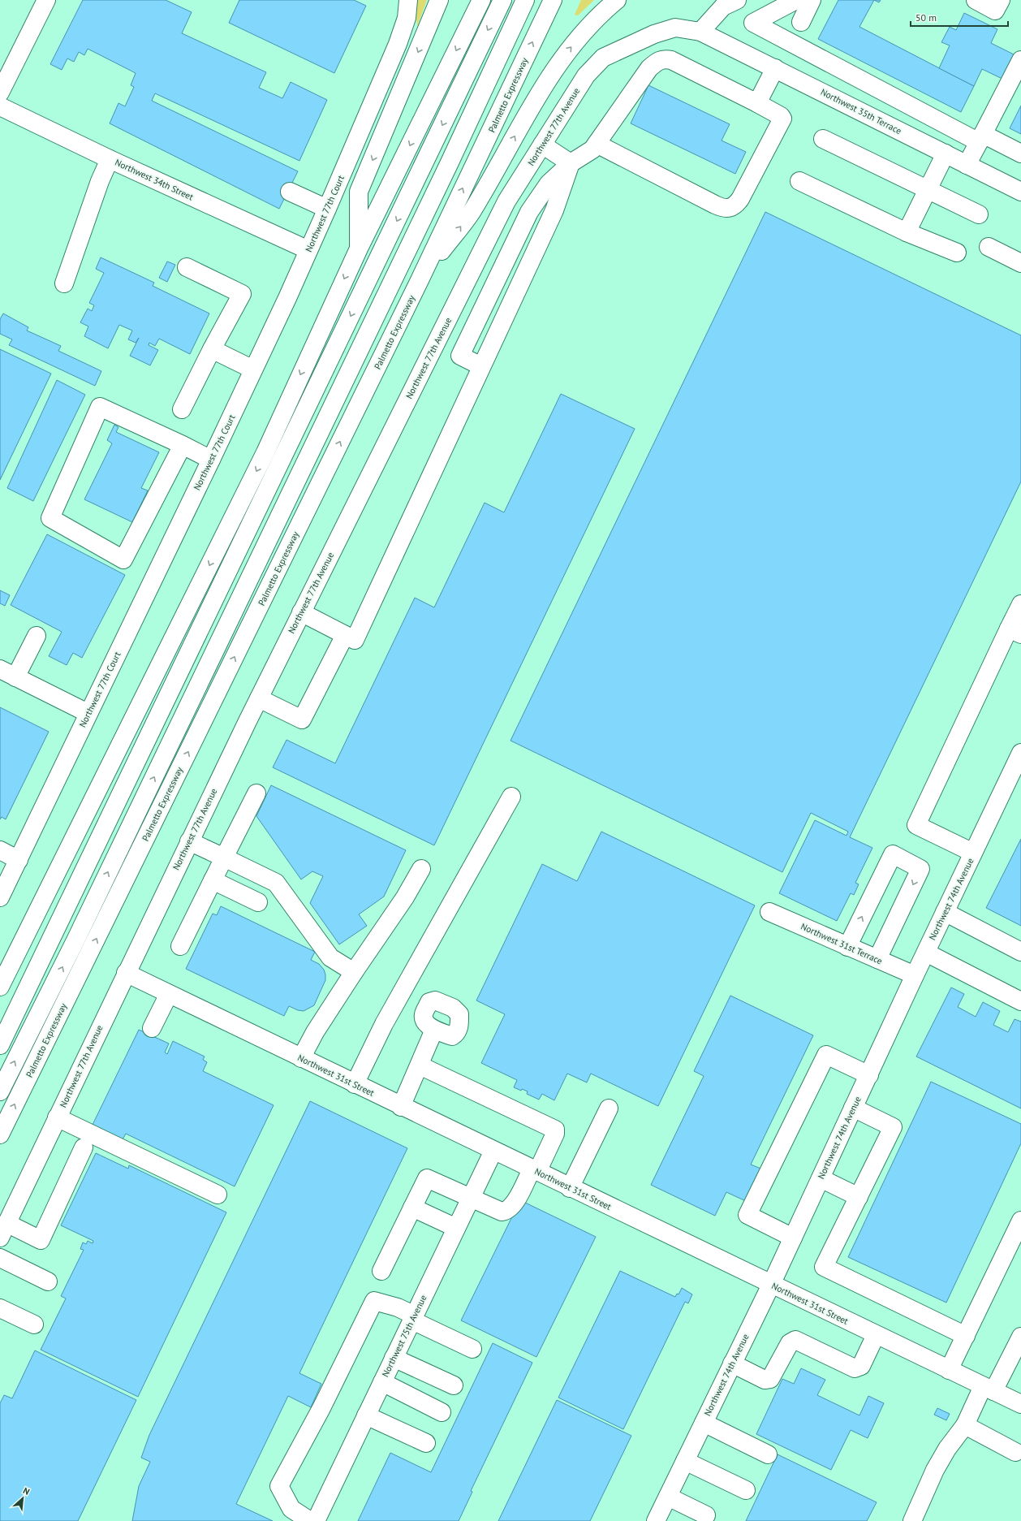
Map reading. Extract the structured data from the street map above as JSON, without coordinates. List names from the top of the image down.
{
  "streets": {
    "main road": [
      "Palmetto Expressway",
      "Northwest 35th Terrace",
      "Northwest 77th Avenue",
      "Northwest 34th Street",
      "Northwest 77th Court",
      "Northwest 74th Avenue",
      "Northwest 31st Terrace",
      "Northwest 31st Street",
      "Northwest 75th Avenue"
    ]
  },
  "crossings": [
    ["Northwest 35th Terrace", "Northwest 77th Avenue"],
    ["Northwest 77th Avenue", "Northwest 31st Street"],
    ["Northwest 34th Street", "Northwest 77th Court"],
    ["Northwest 74th Avenue", "Northwest 31st Terrace"],
    ["Northwest 74th Avenue", "Northwest 31st Street"],
    ["Northwest 31st Street", "Northwest 75th Avenue"]
  ],
  "scale_bar": "50 m",
  "north": "top right"
}
